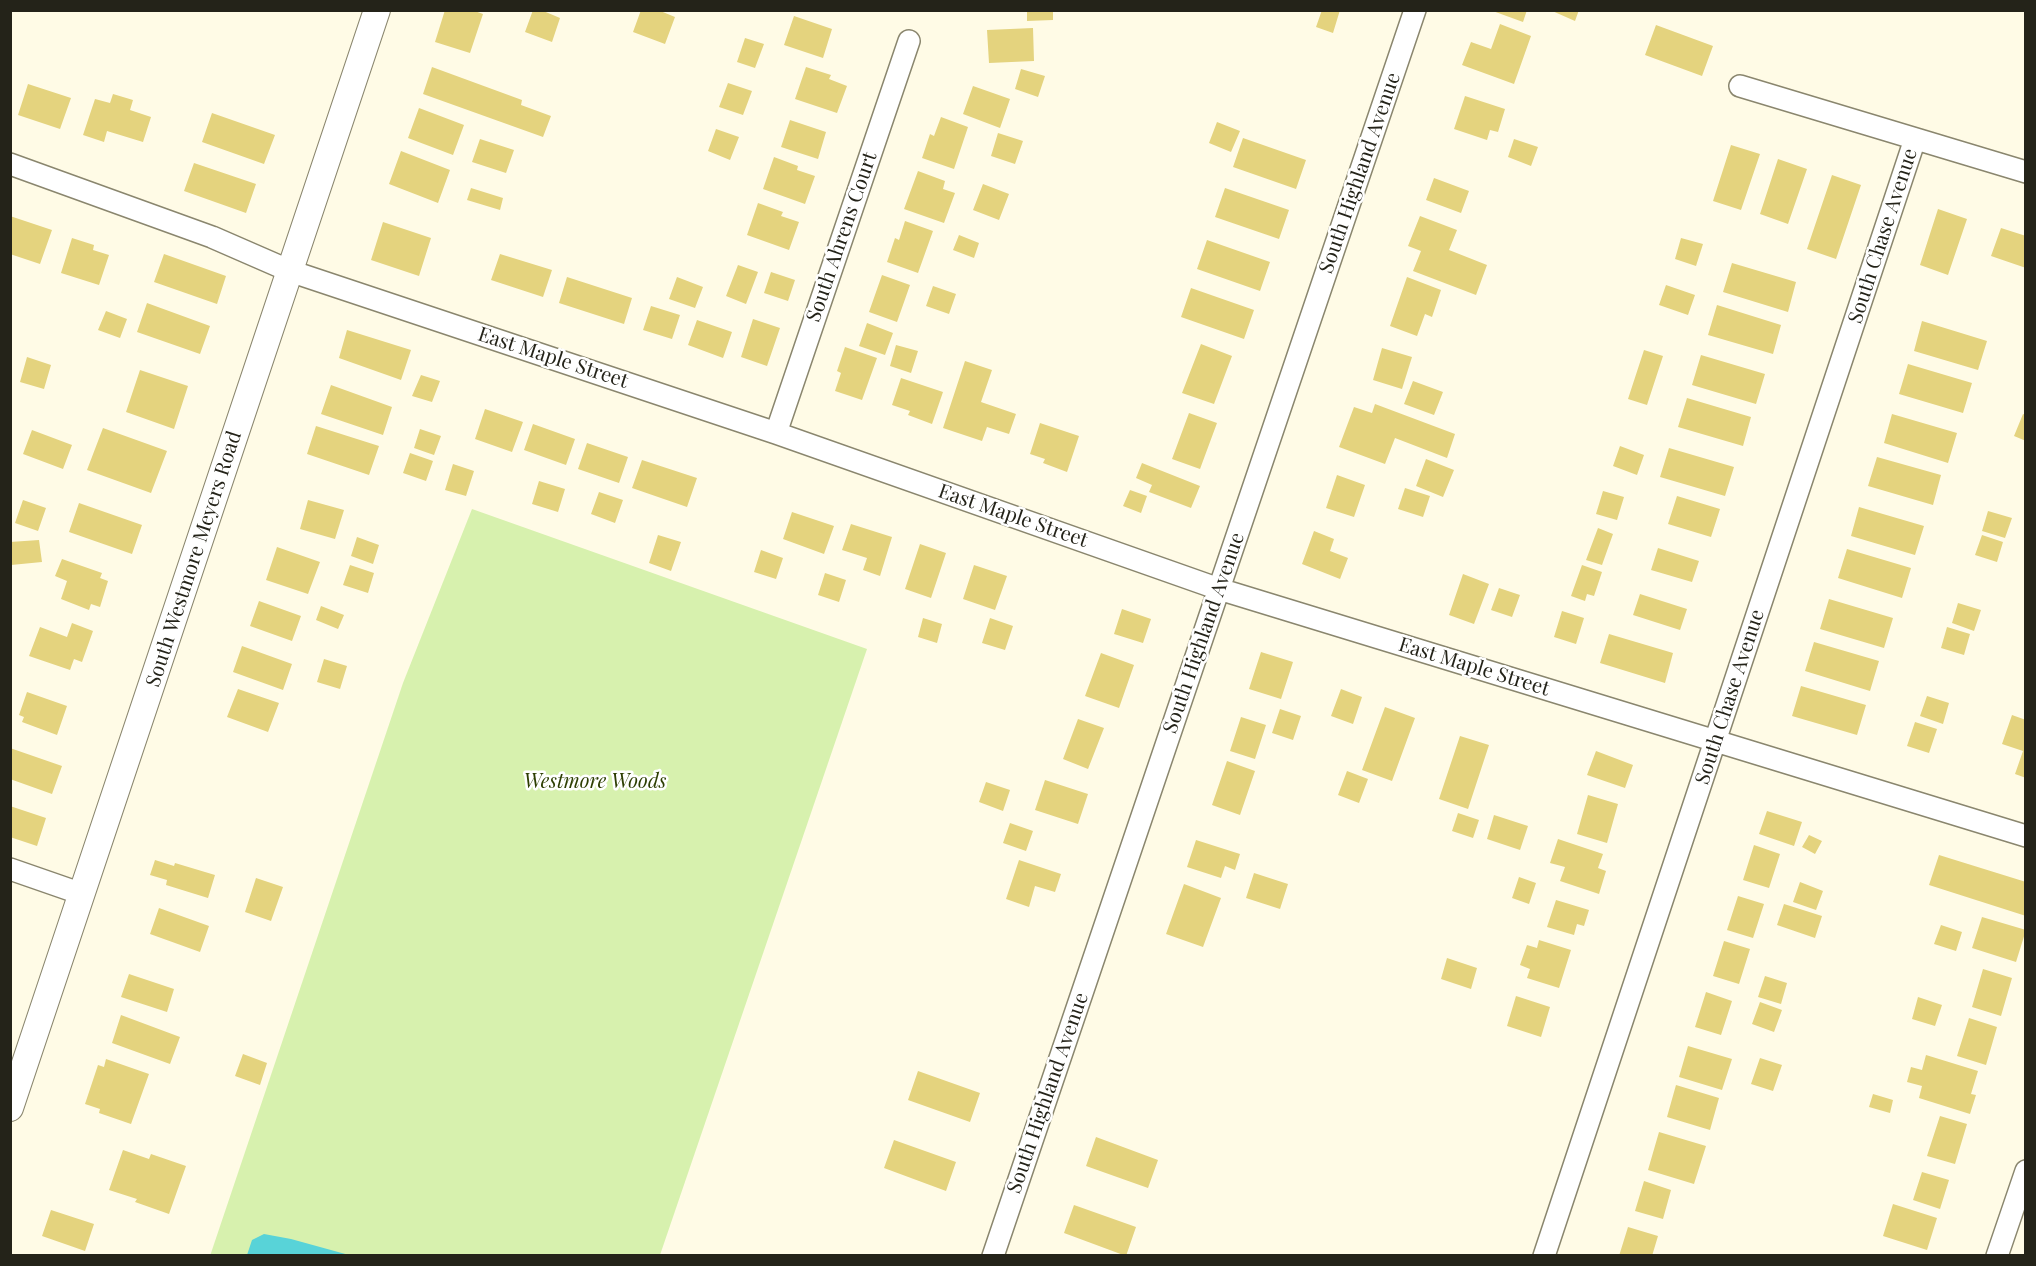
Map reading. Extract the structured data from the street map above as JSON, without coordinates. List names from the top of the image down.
{
  "streets": {
    "street": [
      "South Highland Avenue",
      "South Chase Avenue",
      "South Ahrens Court",
      "East Maple Street",
      "South Westmore Meyers Road"
    ]
  },
  "crossings": [
    ["South Highland Avenue", "East Maple Street"],
    ["South Chase Avenue", "East Maple Street"],
    ["South Ahrens Court", "East Maple Street"],
    ["East Maple Street", "South Westmore Meyers Road"]
  ],
  "parks": ["Westmore Woods"]
}
